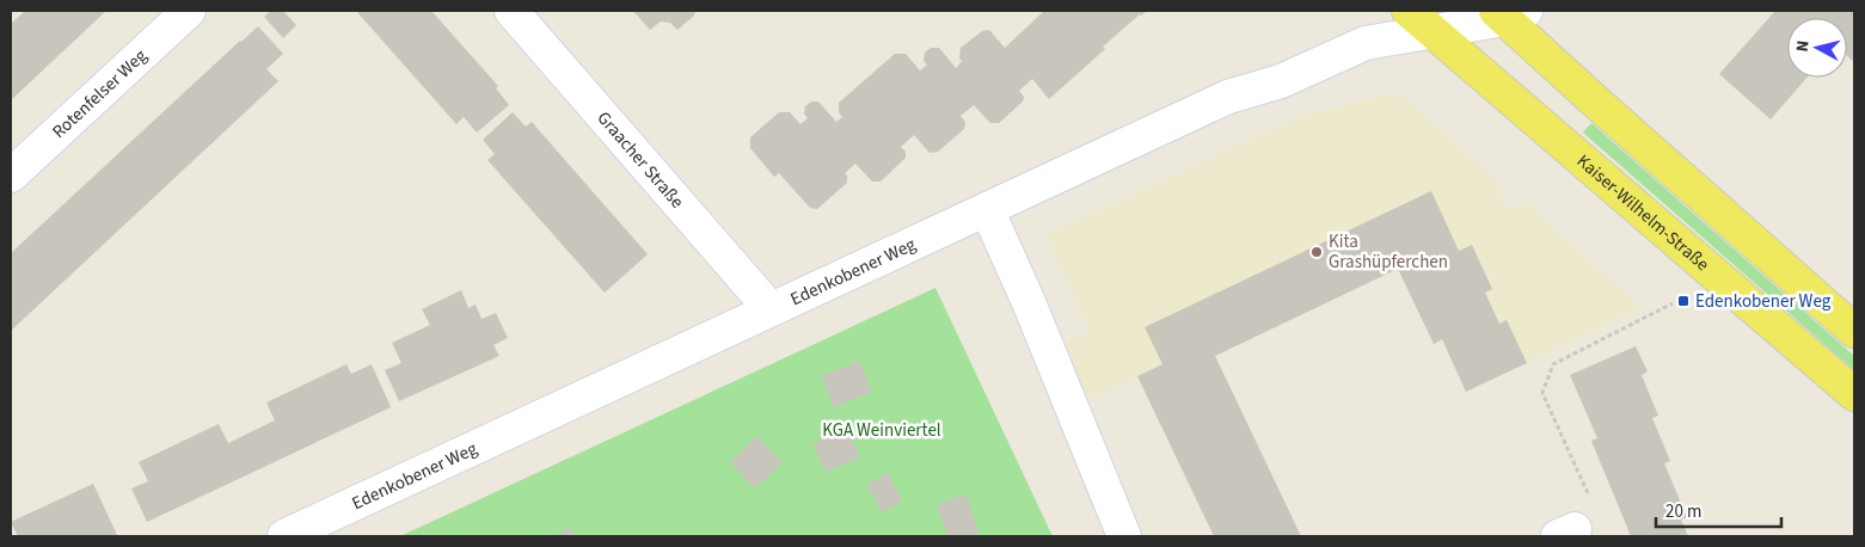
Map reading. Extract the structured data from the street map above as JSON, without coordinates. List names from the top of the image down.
{
  "streets": {
    "main road": ["Kaiser-Wilhelm-Straße"],
    "street": ["Rotenfelser Weg", "Graacher Straße", "Edenkobener Weg"]
  },
  "crossings": [
    ["Graacher Straße", "Edenkobener Weg"],
    ["Kaiser-Wilhelm-Straße", "Edenkobener Weg"]
  ],
  "parks": ["KGA Weinviertel"],
  "places": {
    "other": ["Kita Grashüpferchen"],
    "transit": ["Edenkobener Weg"]
  },
  "scale_bar": "20 m",
  "north": "left"
}
